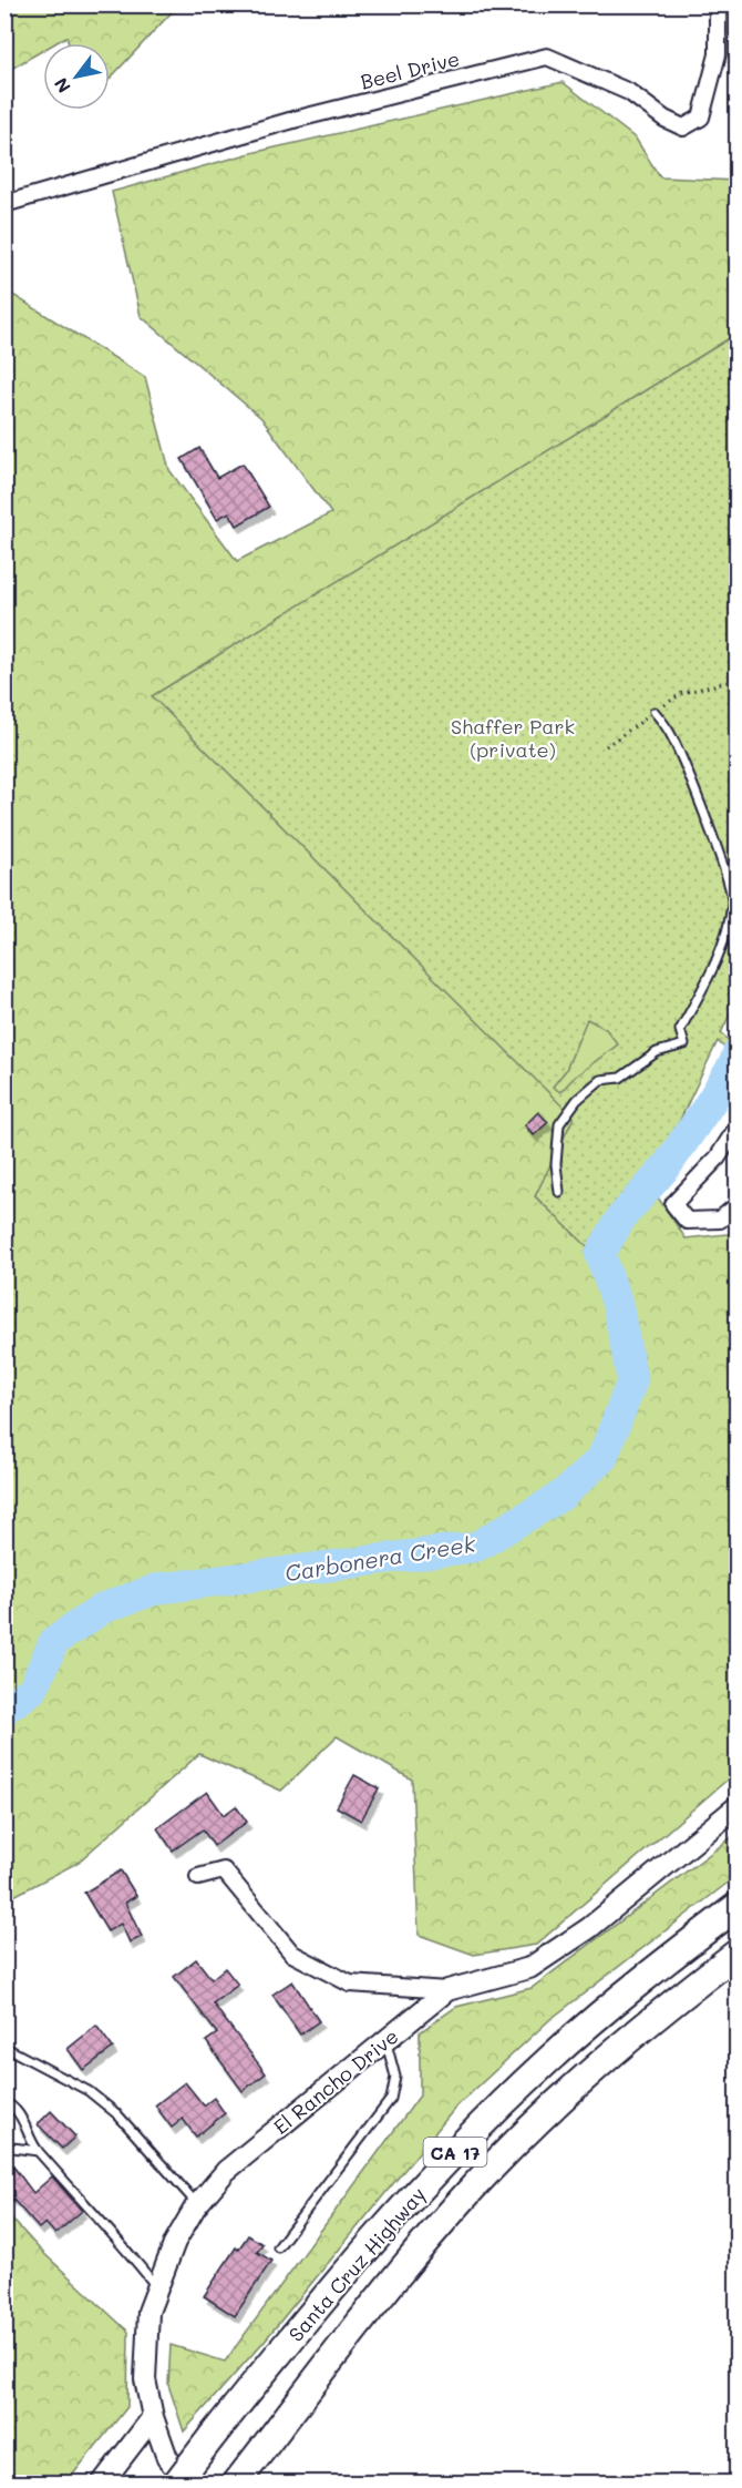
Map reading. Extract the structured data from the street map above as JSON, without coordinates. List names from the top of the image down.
{
  "streets": {
    "highway": ["CA 17", "Santa Cruz Highway"],
    "street": ["Beel Drive", "El Rancho Drive"]
  },
  "water": ["Carbonera Creek"],
  "parks": ["Shaffer Park (private)"],
  "north": "bottom left"
}
